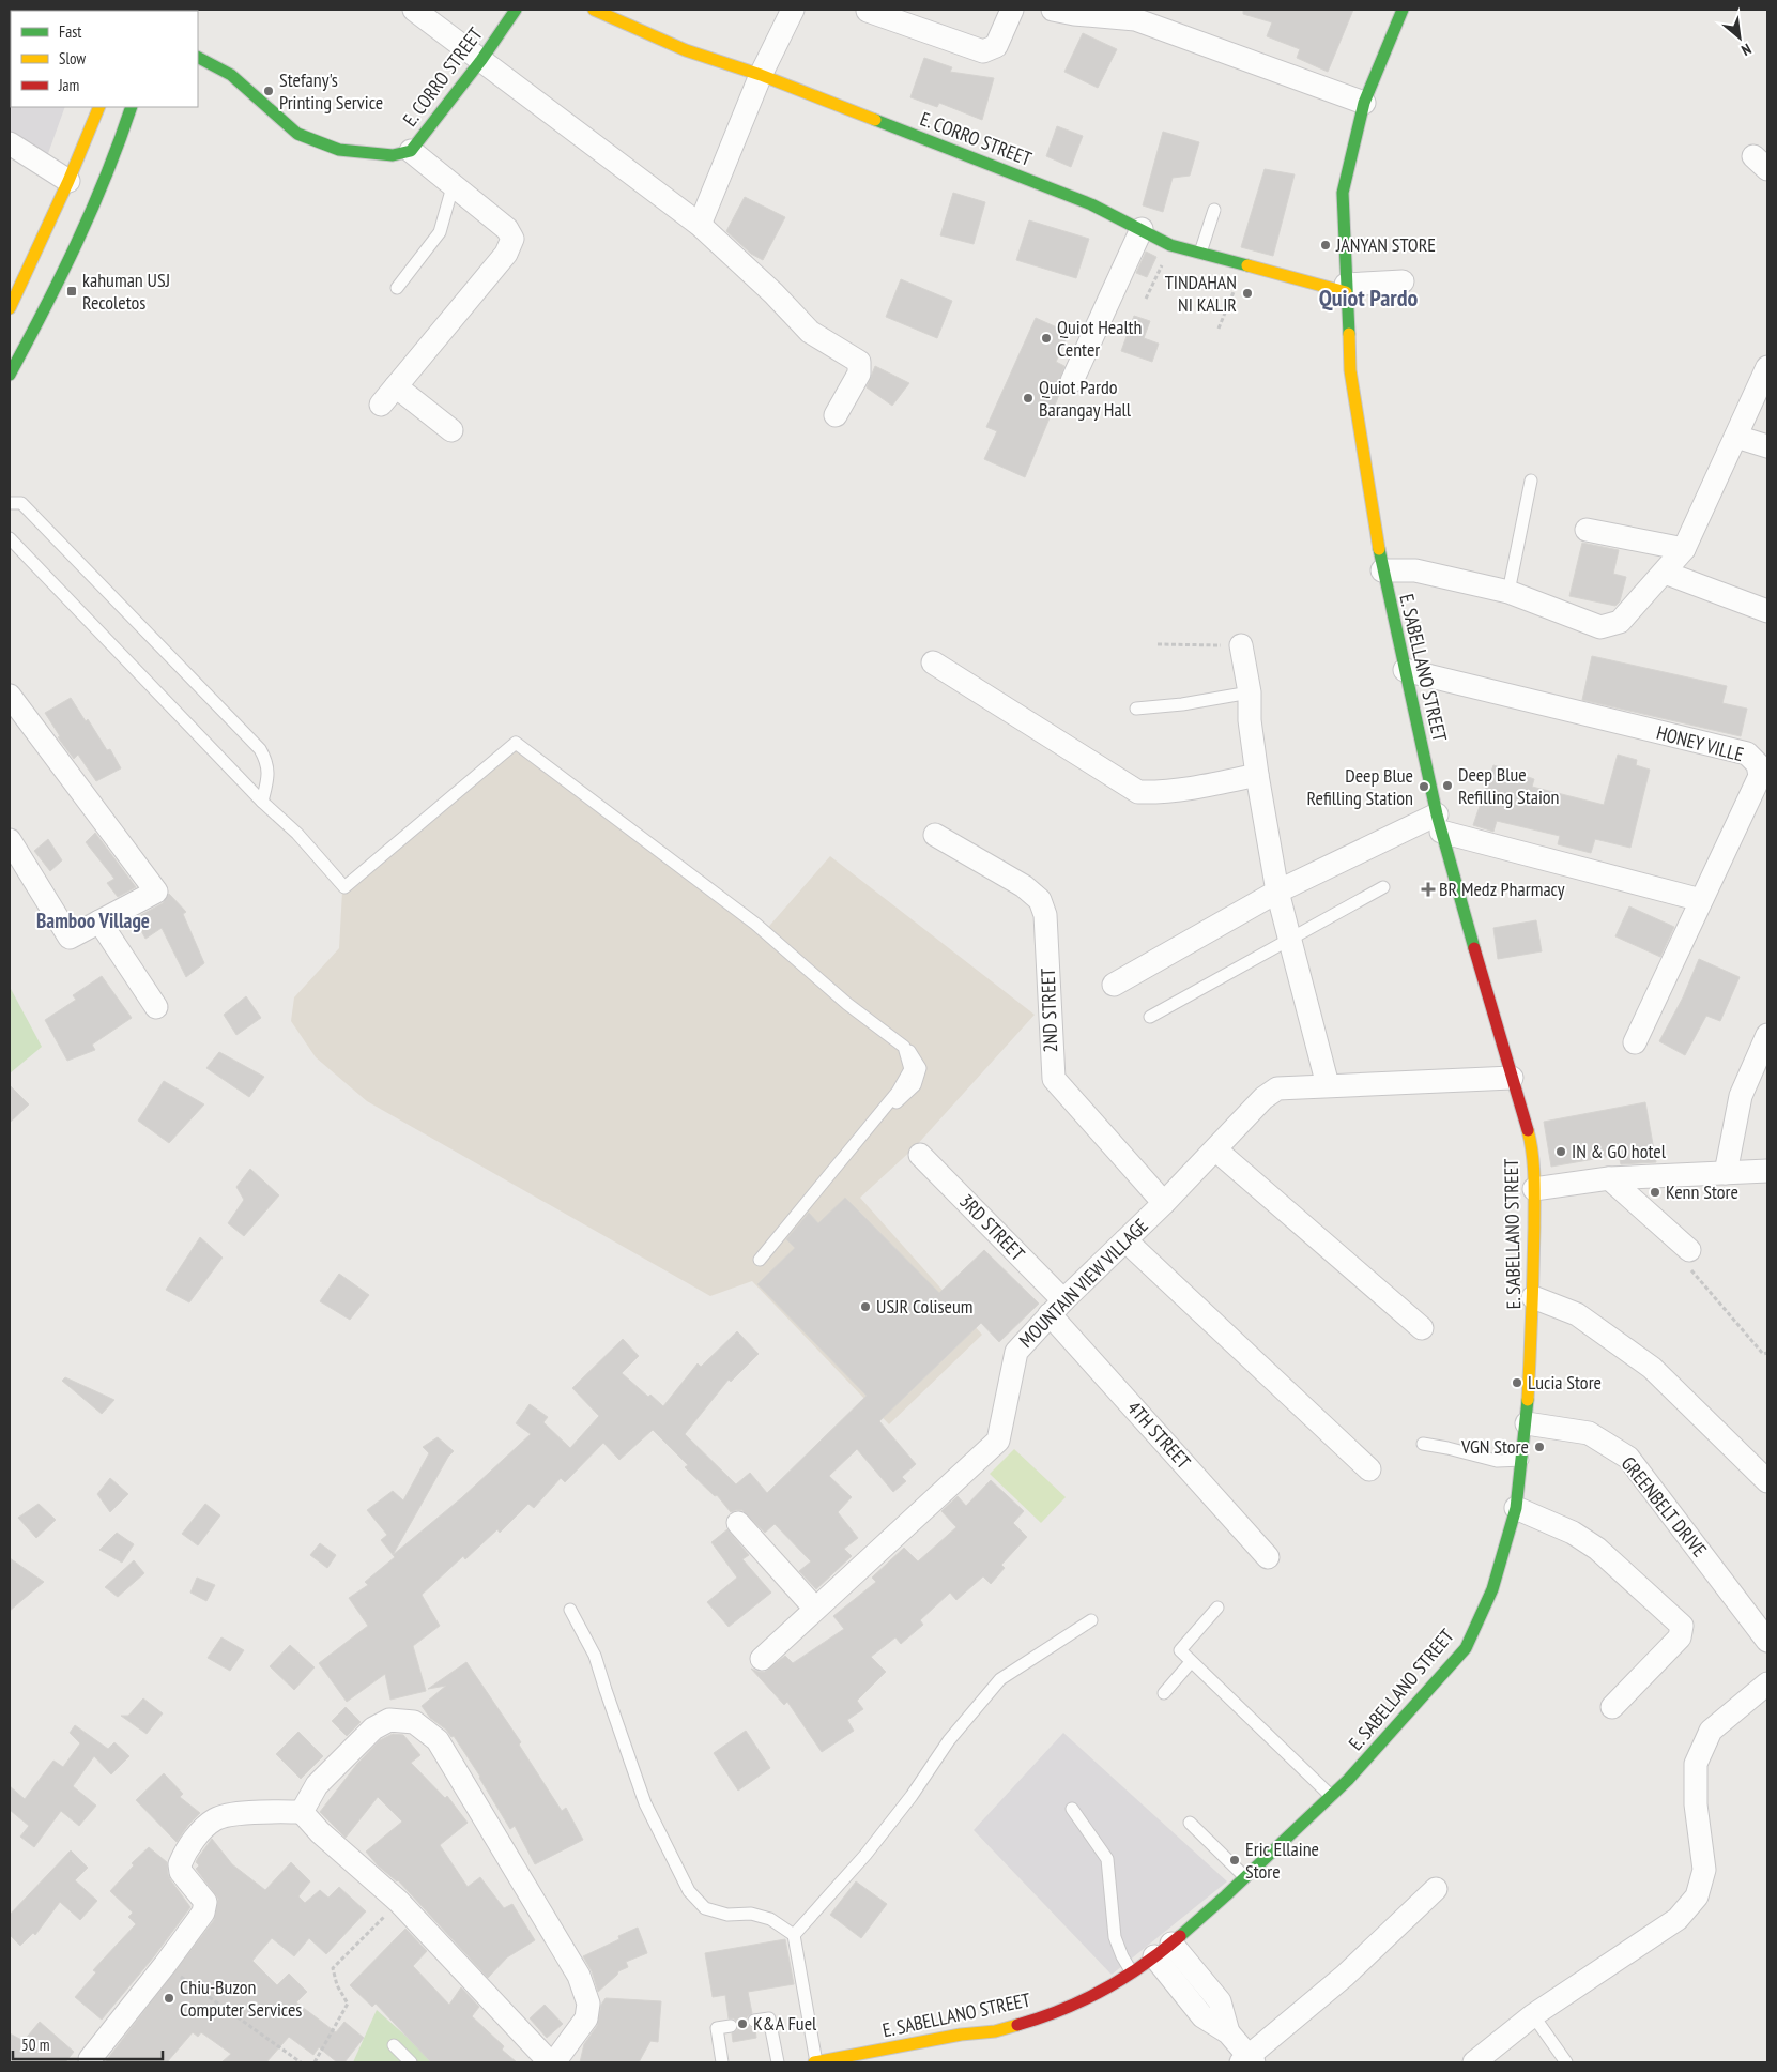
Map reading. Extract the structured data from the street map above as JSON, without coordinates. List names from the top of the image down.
{
  "streets": {
    "street": [
      "E. CORRO STREET",
      "E. SABELLANO STREET",
      "HONEY VILLE",
      "2ND STREET",
      "3RD STREET",
      "MOUNTAIN VIEW VILLAGE",
      "4TH STREET",
      "GREENBELT DRIVE"
    ]
  },
  "crossings": [
    ["E. CORRO STREET", "E. SABELLANO STREET"],
    ["E. SABELLANO STREET", "HONEY VILLE"],
    ["E. SABELLANO STREET", "MOUNTAIN VIEW VILLAGE"],
    ["E. SABELLANO STREET", "GREENBELT DRIVE"],
    ["2ND STREET", "MOUNTAIN VIEW VILLAGE"],
    ["3RD STREET", "MOUNTAIN VIEW VILLAGE"],
    ["3RD STREET", "4TH STREET"],
    ["MOUNTAIN VIEW VILLAGE", "4TH STREET"]
  ],
  "districts": ["Quiot Pardo", "Bamboo Village"],
  "places": {
    "other": [
      "Stefany's Printing Service",
      "JANYAN STORE",
      "TINDAHAN NI KALIR",
      "Quiot Health Center",
      "Quiot Pardo Barangay Hall",
      "Deep Blue Refilling Staion",
      "Deep Blue Refilling Station",
      "IN & GO hotel",
      "Kenn Store",
      "USJR Coliseum",
      "Lucia Store",
      "VGN Store",
      "Eric Ellaine Store",
      "Chiu-Buzon Computer Services",
      "K&A Fuel"
    ],
    "transit": ["kahuman USJ Recoletos"],
    "health": ["BR Medz Pharmacy"]
  },
  "legend": ["Fast", "Slow", "Jam"],
  "scale_bar": "50 m",
  "north": "bottom right"
}
